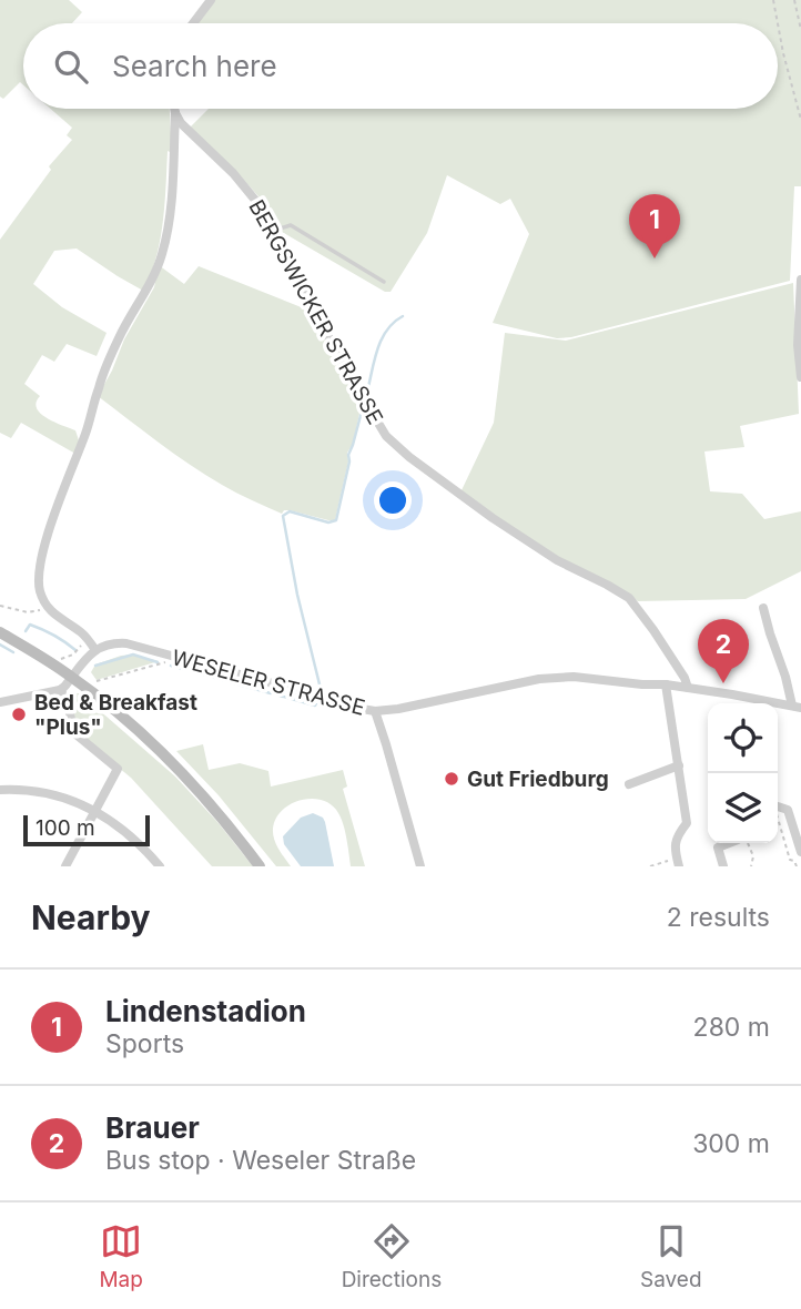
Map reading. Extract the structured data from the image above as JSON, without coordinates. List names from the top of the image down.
{
  "streets": {
    "street": ["BERGSWICKER STRASSE", "WESELER STRASSE"]
  },
  "crossings": [
    ["BERGSWICKER STRASSE", "WESELER STRASSE"]
  ],
  "places": ["Bed & Breakfast \"Plus\"", "Gut Friedburg"],
  "scale_bar": "100 m",
  "page": {
    "search": "Search here",
    "pins": ["1", "2"],
    "scale": "100 m",
    "heading": ["Nearby", "2 results"],
    "list": [
      {
        "mark": "1",
        "name": "Lindenstadion",
        "note": "Sports",
        "value": "280 m"
      },
      {
        "mark": "2",
        "name": "Brauer",
        "note": "Bus stop · Weseler Straße",
        "value": "300 m"
      }
    ],
    "nav": ["Map", "Directions", "Saved"]
  }
}
